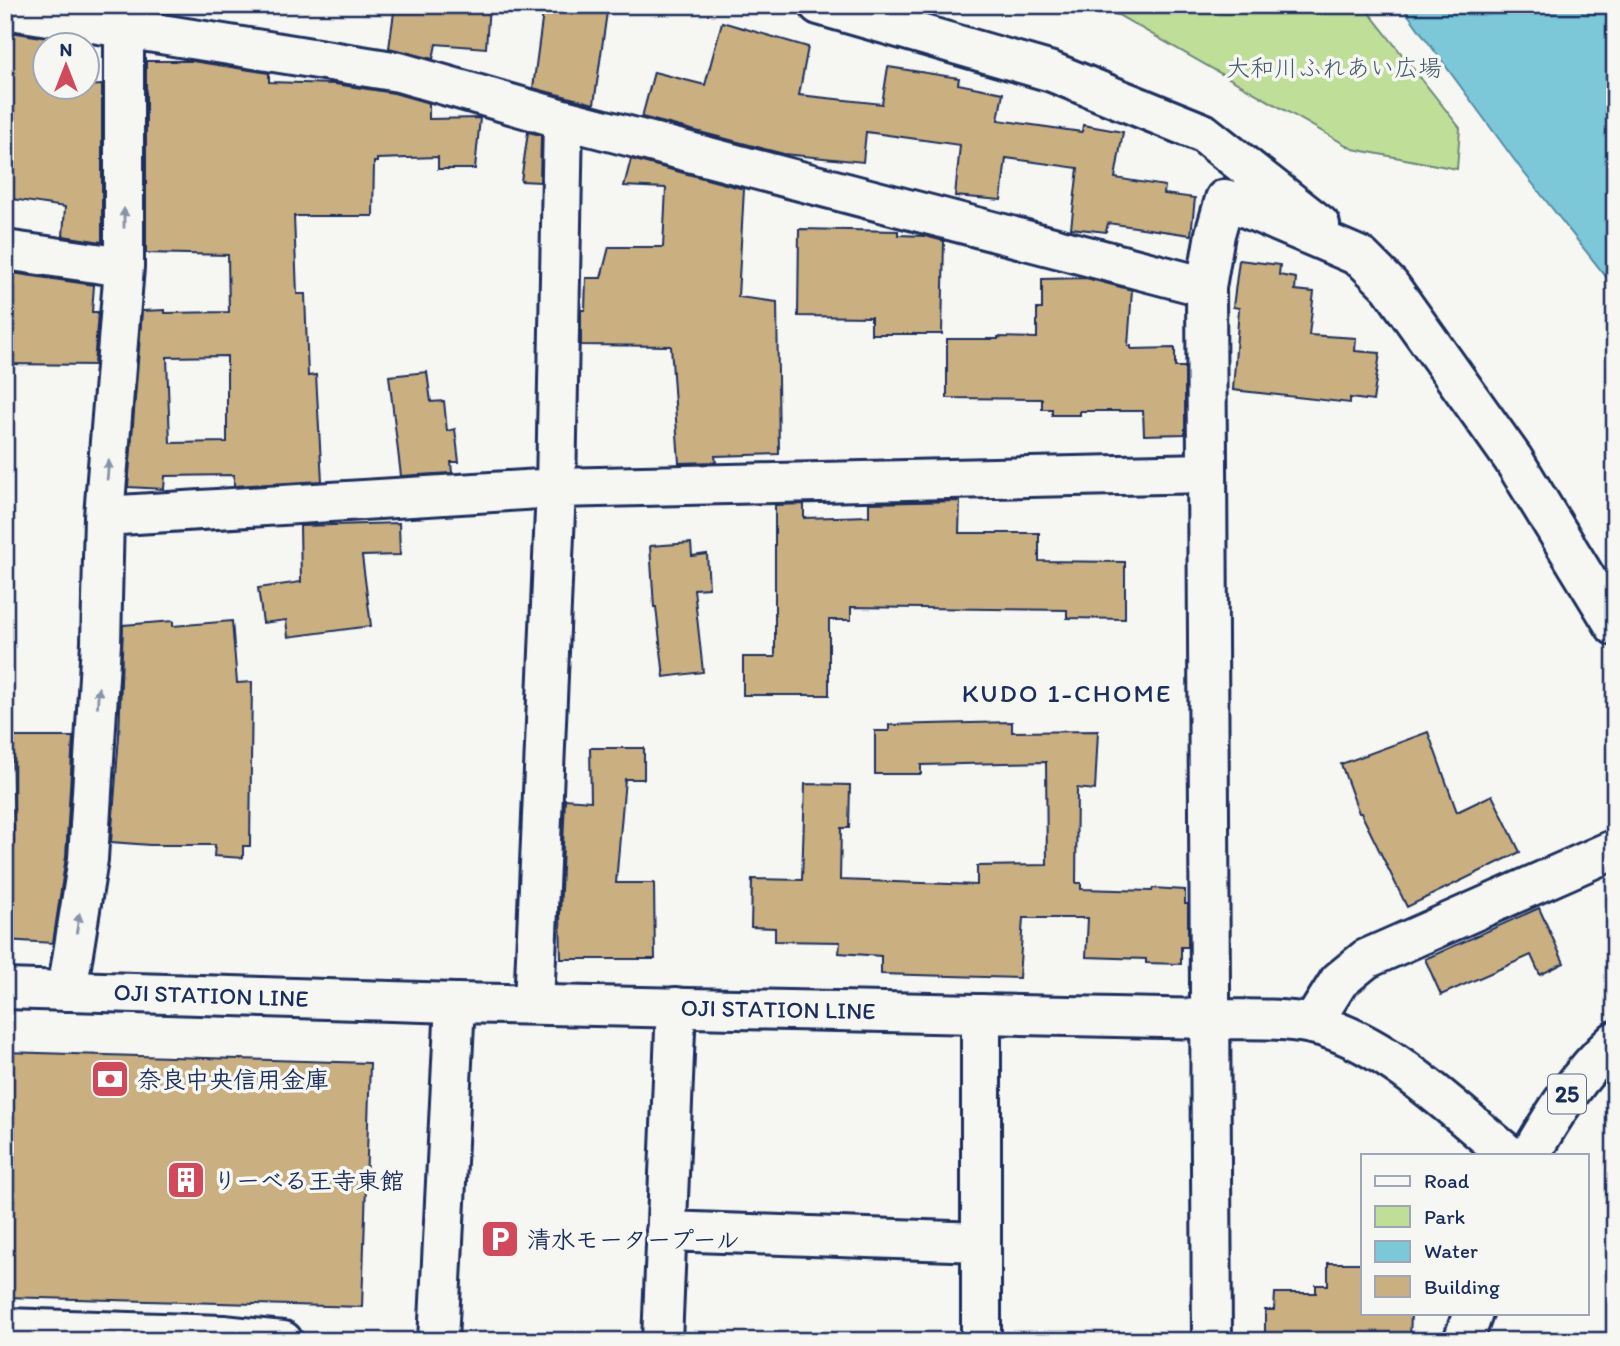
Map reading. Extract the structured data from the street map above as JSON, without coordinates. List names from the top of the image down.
{
  "streets": {
    "main road": ["OJI STATION LINE", "25"]
  },
  "districts": ["KUDO 1-CHOME"],
  "parks": ["大和川ふれあい広場"],
  "places": {
    "bank": ["奈良中央信用金庫"],
    "building": ["りーべる王寺東館"],
    "parking": ["清水モータープール"]
  },
  "legend": [
    "Road",
    "Park",
    "Water",
    "Building"
  ],
  "north": "top"
}
